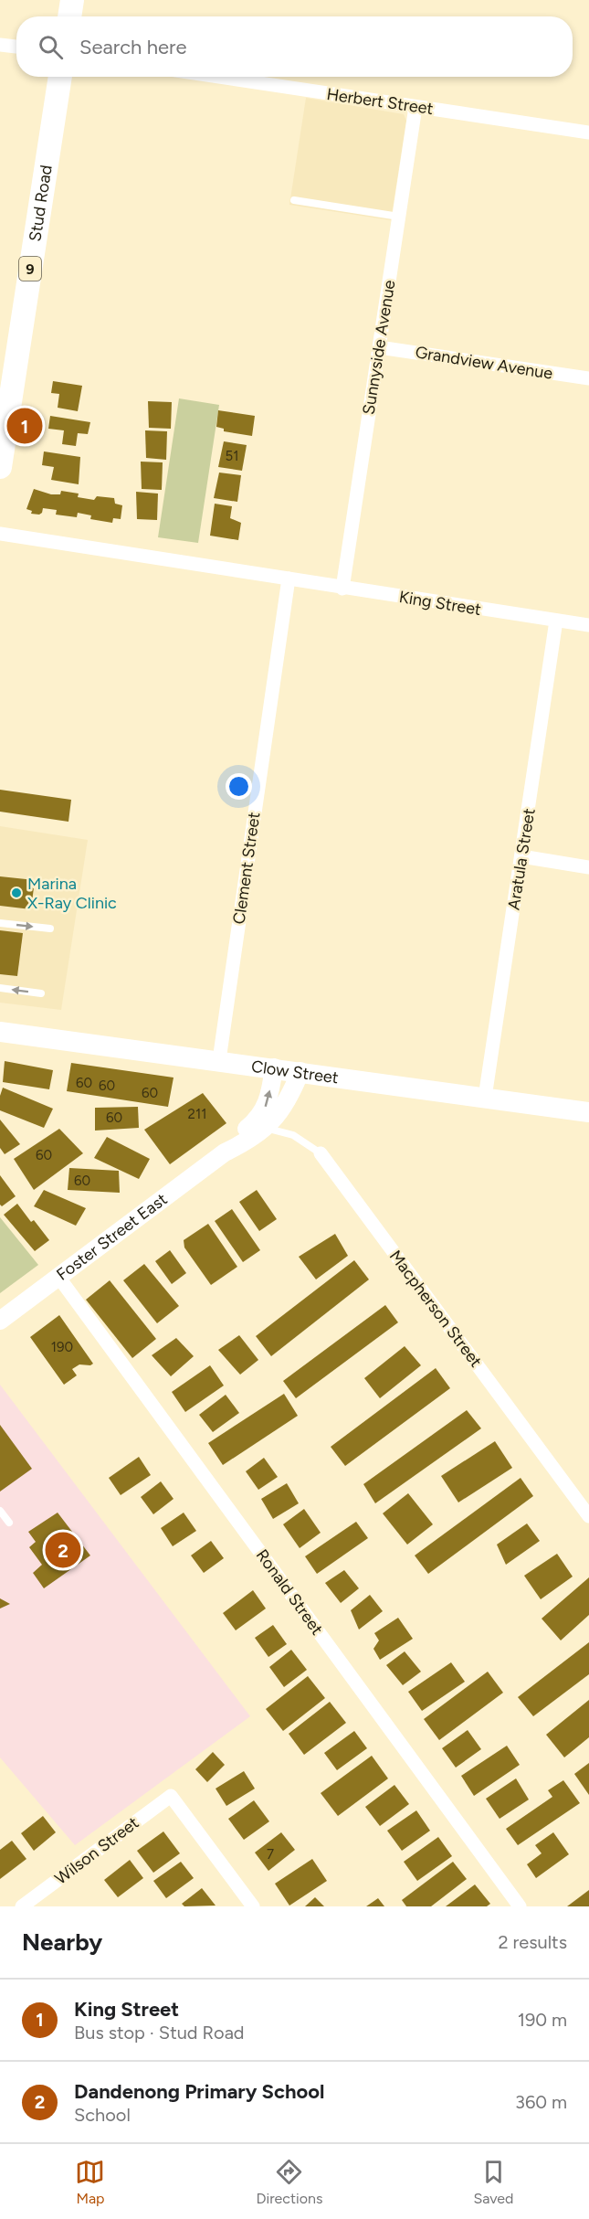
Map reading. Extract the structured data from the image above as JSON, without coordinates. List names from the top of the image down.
{
  "streets": {
    "highway": ["Stud Road", "9"],
    "main road": ["Clow Street"],
    "street": [
      "Herbert Street",
      "Sunnyside Avenue",
      "Grandview Avenue",
      "King Street",
      "Aratula Street",
      "Clement Street",
      "Foster Street East",
      "Macpherson Street",
      "Ronald Street",
      "Wilson Street"
    ]
  },
  "crossings": [
    ["Herbert Street", "Sunnyside Avenue"],
    ["Sunnyside Avenue", "Grandview Avenue"],
    ["Sunnyside Avenue", "King Street"],
    ["King Street", "Aratula Street"],
    ["King Street", "Clement Street"],
    ["Aratula Street", "Clow Street"],
    ["Clement Street", "Clow Street"],
    ["Clow Street", "Foster Street East"],
    ["Foster Street East", "Macpherson Street"],
    ["Foster Street East", "Ronald Street"]
  ],
  "places": ["Marina X-Ray Clinic"],
  "house_numbers": [
    "51",
    "60",
    "60",
    "60",
    "211",
    "60",
    "60",
    "60",
    "190",
    "7"
  ],
  "page": {
    "search": "Search here",
    "pins": ["1", "2"],
    "heading": ["Nearby", "2 results"],
    "list": [
      {
        "mark": "1",
        "name": "King Street",
        "note": "Bus stop · Stud Road",
        "value": "190 m"
      },
      {
        "mark": "2",
        "name": "Dandenong Primary School",
        "note": "School",
        "value": "360 m"
      }
    ],
    "nav": ["Map", "Directions", "Saved"]
  }
}
